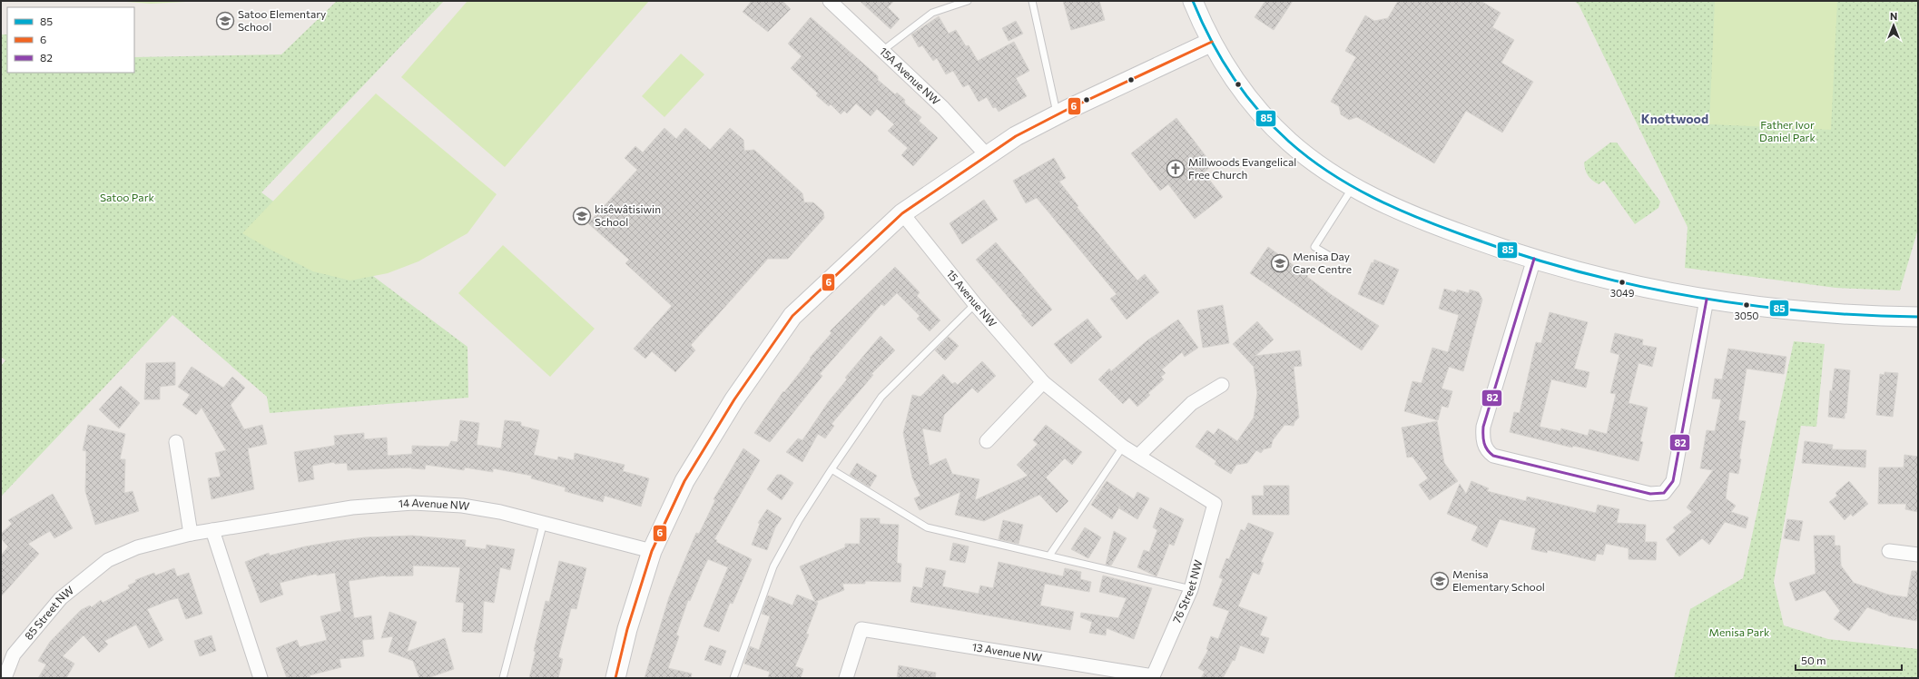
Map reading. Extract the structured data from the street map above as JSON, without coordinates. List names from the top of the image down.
{
  "streets": {
    "street": [
      "15A Avenue NW",
      "15 Avenue NW",
      "14 Avenue NW",
      "76 Street NW",
      "85 Street NW",
      "13 Avenue NW"
    ]
  },
  "crossings": [
    ["15 Avenue NW", "76 Street NW"],
    ["14 Avenue NW", "85 Street NW"],
    ["76 Street NW", "13 Avenue NW"]
  ],
  "districts": ["Knottwood"],
  "parks": ["Father Ivor Daniel Park", "Satoo Park", "Menisa Park"],
  "places": {
    "school or university": [
      "Satoo Elementary School",
      "kisêwâtisiwin School",
      "Menisa Day Care Centre",
      "Menisa Elementary School"
    ],
    "church": ["Millwoods Evangelical Free Church"],
    "other": ["3049", "3050"]
  },
  "lines": ["transit line 85", "transit line 6", "transit line 82"],
  "legend": ["85", "6", "82"],
  "scale_bar": "50 m",
  "north": "top"
}
